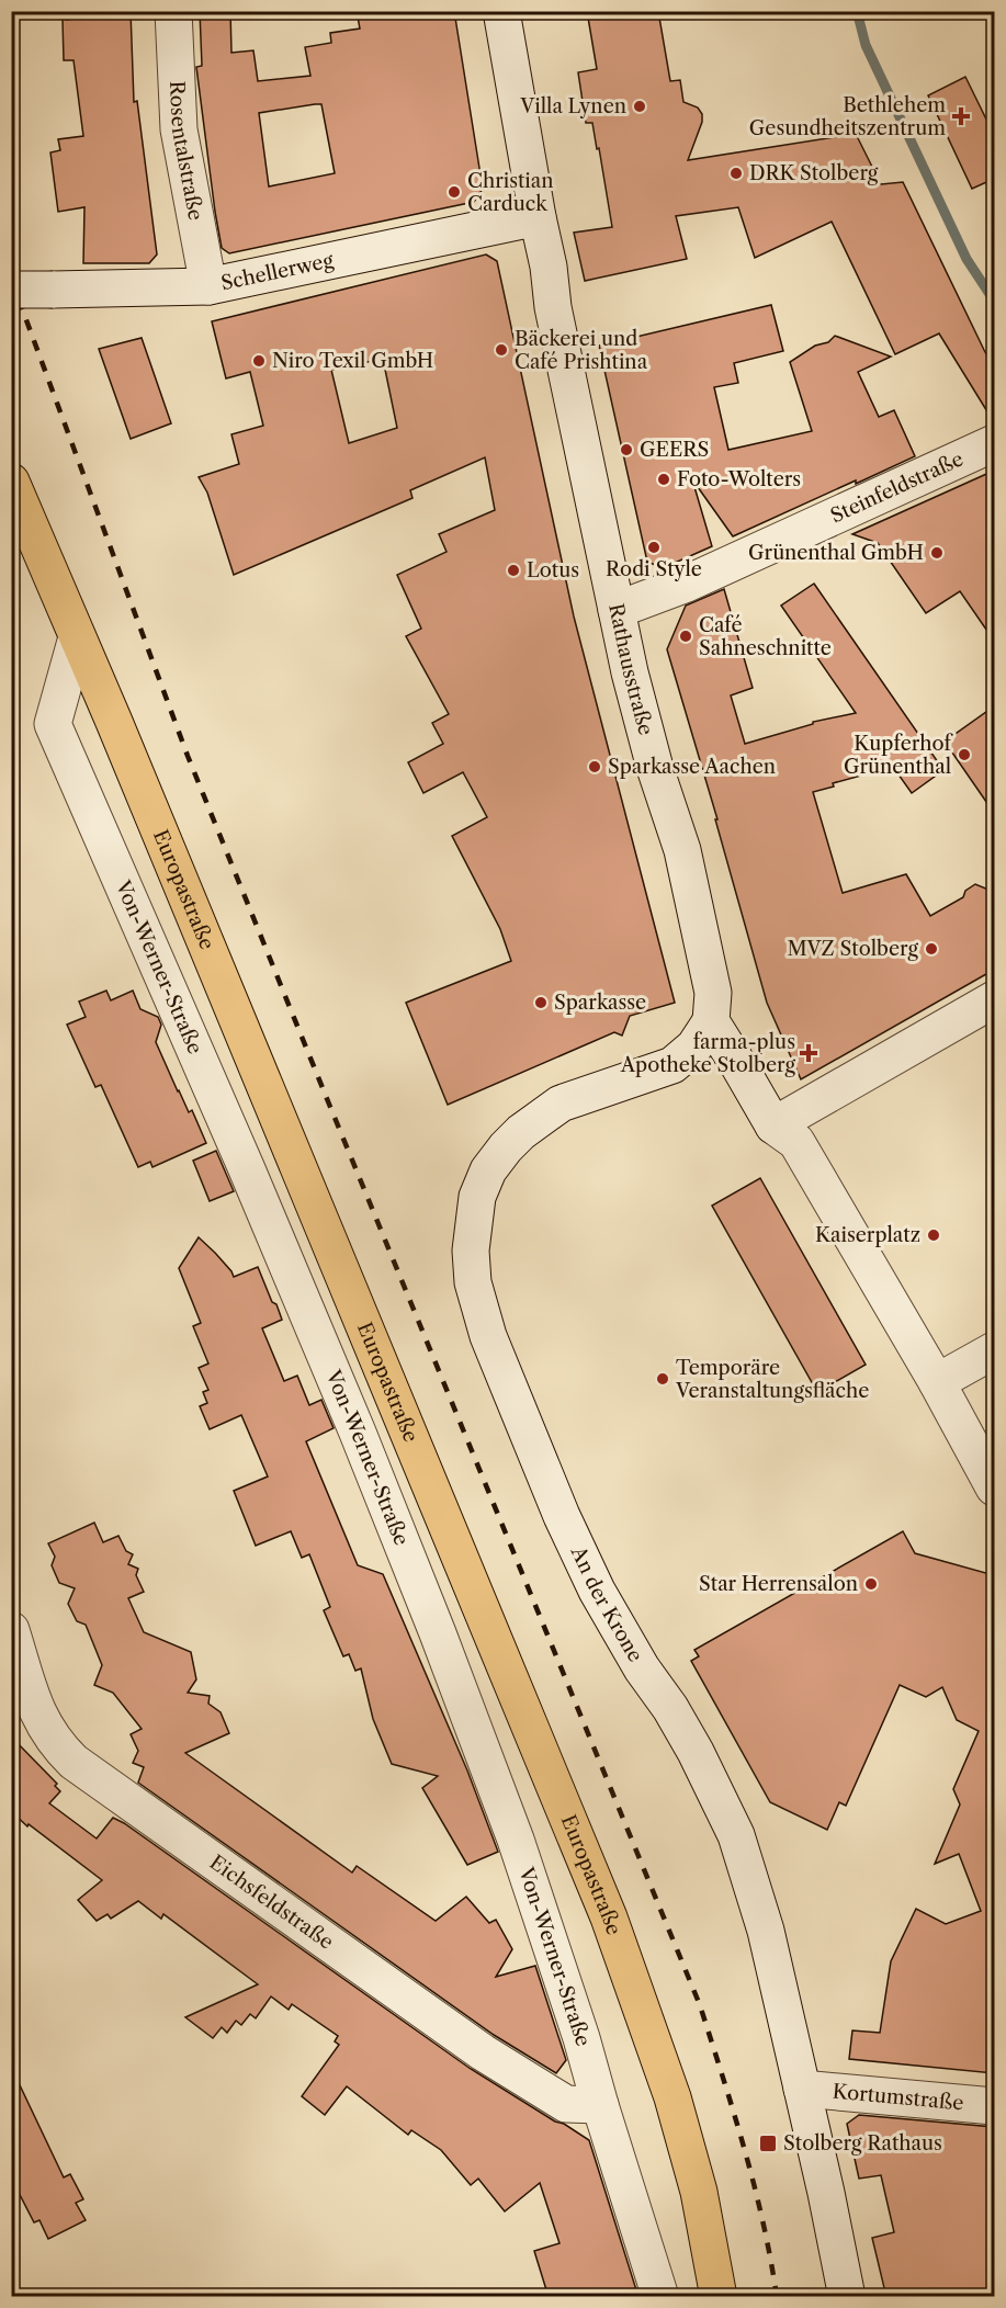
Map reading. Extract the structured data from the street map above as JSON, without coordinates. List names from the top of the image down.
{
  "streets": {
    "main road": ["Europastraße"],
    "street": [
      "Rosentalstraße",
      "Schellerweg",
      "Steinfeldstraße",
      "Rathausstraße",
      "Von-Werner-Straße",
      "An der Krone",
      "Eichsfeldstraße",
      "Kortumstraße"
    ]
  },
  "crossings": [
    ["Rosentalstraße", "Schellerweg"],
    ["Schellerweg", "Rathausstraße"],
    ["Steinfeldstraße", "Rathausstraße"],
    ["Rathausstraße", "An der Krone"],
    ["Europastraße", "Von-Werner-Straße"],
    ["Von-Werner-Straße", "Eichsfeldstraße"],
    ["An der Krone", "Kortumstraße"]
  ],
  "places": {
    "other": [
      "Villa Lynen",
      "DRK Stolberg",
      "Christian Carduck",
      "Bäckerei und Café Prishtina",
      "Niro Texil GmbH",
      "GEERS",
      "Foto-Wolters",
      "Rodi Style",
      "Grünenthal GmbH",
      "Lotus",
      "Café Sahneschnitte",
      "Kupferhof Grünenthal",
      "Sparkasse Aachen",
      "MVZ Stolberg",
      "Sparkasse",
      "Kaiserplatz",
      "Temporäre Veranstaltungsfläche",
      "Star Herrensalon"
    ],
    "health": ["Bethlehem Gesundheitszentrum", "farma-plus Apotheke Stolberg"],
    "transit": ["Stolberg Rathaus"]
  }
}
